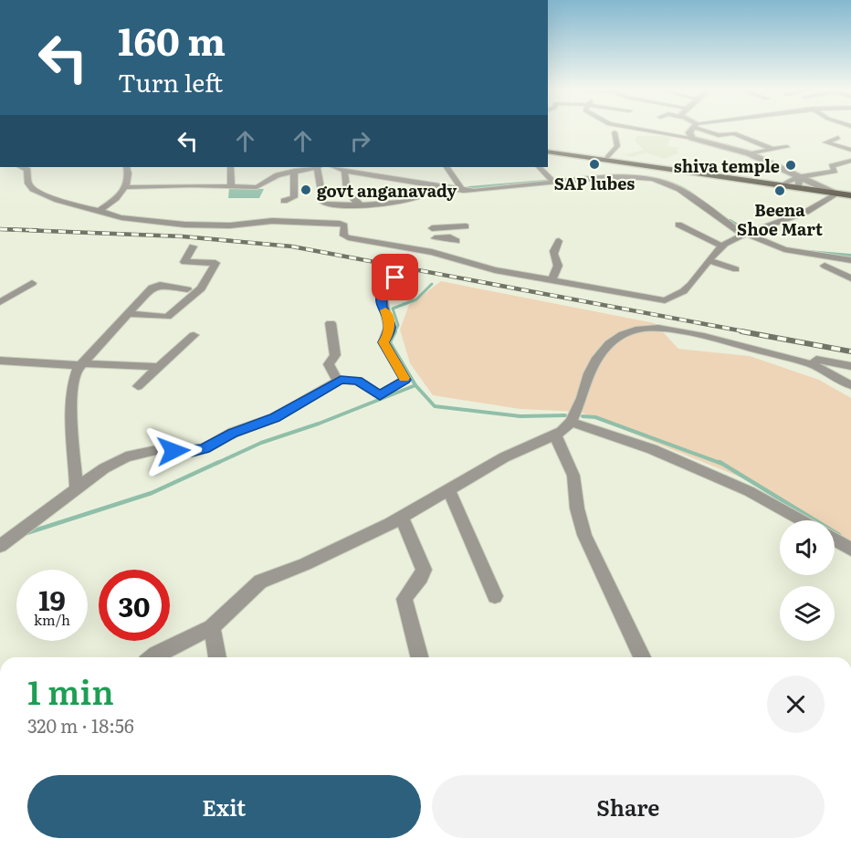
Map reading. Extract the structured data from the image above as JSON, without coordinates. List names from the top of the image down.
{
  "places": [
    "SAP lubes",
    "shiva temple",
    "govt anganavady",
    "Beena Shoe Mart"
  ],
  "page": {
    "turn": ["160 m", "Turn left"],
    "speed": "19 km/h",
    "limit": "30",
    "heading": ["1 min", "320 m · 18:56"],
    "buttons": ["Exit", "Share"]
  }
}
